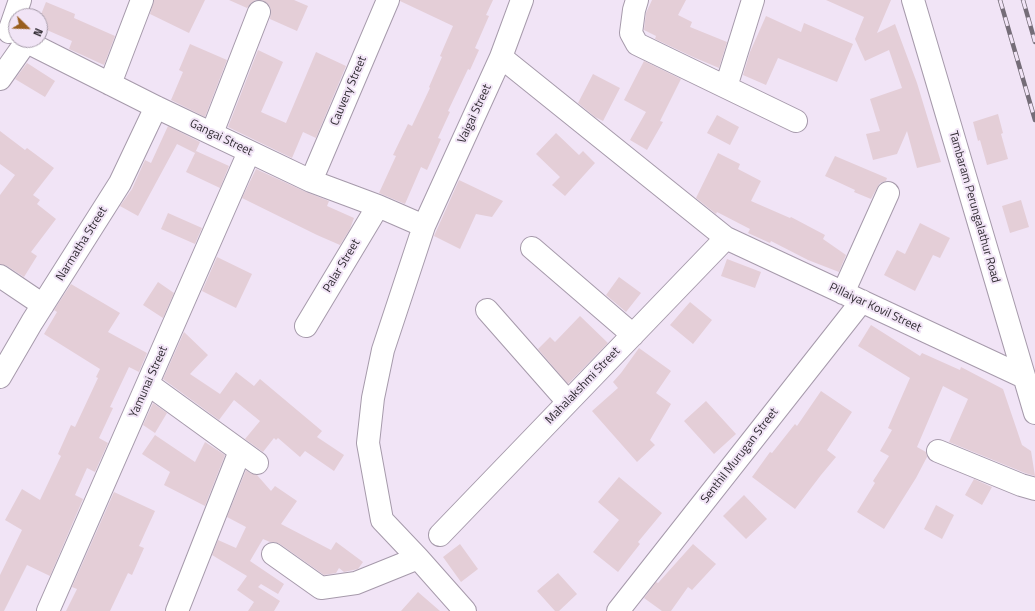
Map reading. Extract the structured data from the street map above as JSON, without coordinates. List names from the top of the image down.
{
  "streets": {
    "street": [
      "Cauvery Street",
      "Vaigai Street",
      "Gangai Street",
      "Tambaram Perungalathur Road",
      "Narmatha Street",
      "Palar Street",
      "Pillaiyar Kovil Street",
      "Yamunai Street",
      "Mahalakshmi Street",
      "Senthil Murugan Street"
    ]
  },
  "crossings": [
    ["Cauvery Street", "Gangai Street"],
    ["Vaigai Street", "Gangai Street"],
    ["Vaigai Street", "Pillaiyar Kovil Street"],
    ["Gangai Street", "Narmatha Street"],
    ["Gangai Street", "Palar Street"],
    ["Gangai Street", "Yamunai Street"],
    ["Tambaram Perungalathur Road", "Pillaiyar Kovil Street"],
    ["Pillaiyar Kovil Street", "Mahalakshmi Street"],
    ["Pillaiyar Kovil Street", "Senthil Murugan Street"]
  ],
  "north": "bottom right"
}
